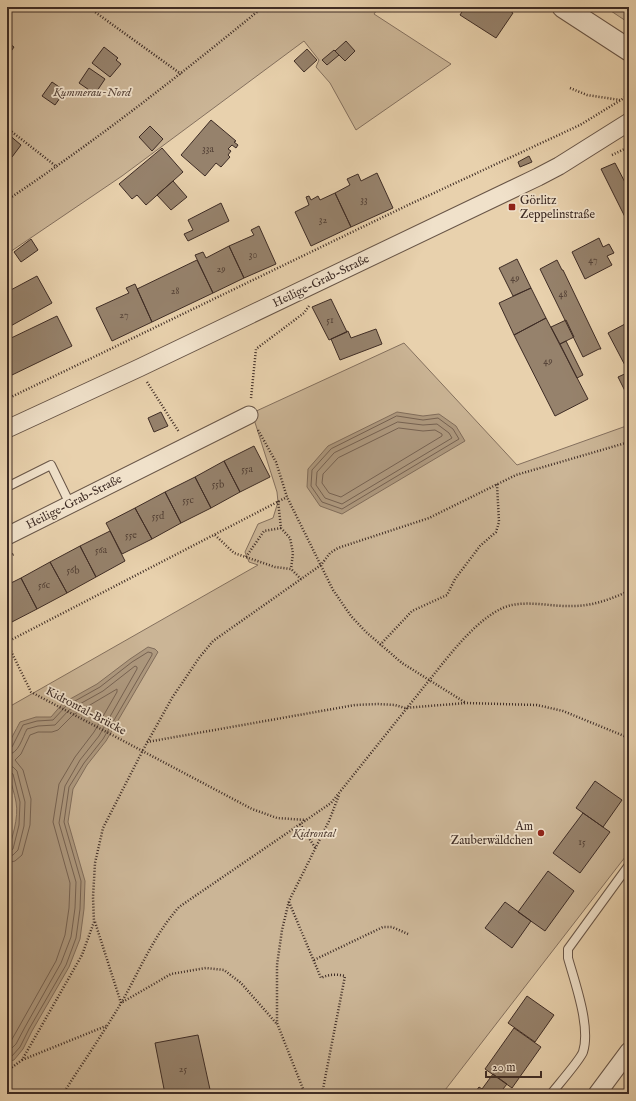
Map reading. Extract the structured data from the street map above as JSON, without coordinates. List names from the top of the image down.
{
  "streets": {
    "street": ["Heilige-Grab-Straße"],
    "path": ["Kidrontal-Brücke"]
  },
  "parks": ["Kummerau-Nord", "Kidrontal"],
  "places": {
    "transit": ["Görlitz Zeppelinstraße"],
    "other": ["Am Zauberwäldchen"]
  },
  "house_numbers": [
    "33a",
    "33",
    "32",
    "30",
    "47",
    "29",
    "49",
    "28",
    "48",
    "27",
    "51",
    "49",
    "55a",
    "55b",
    "55c",
    "55d",
    "55e",
    "56a",
    "56b",
    "56c",
    "15",
    "25"
  ],
  "scale_bar": "20 m"
}
